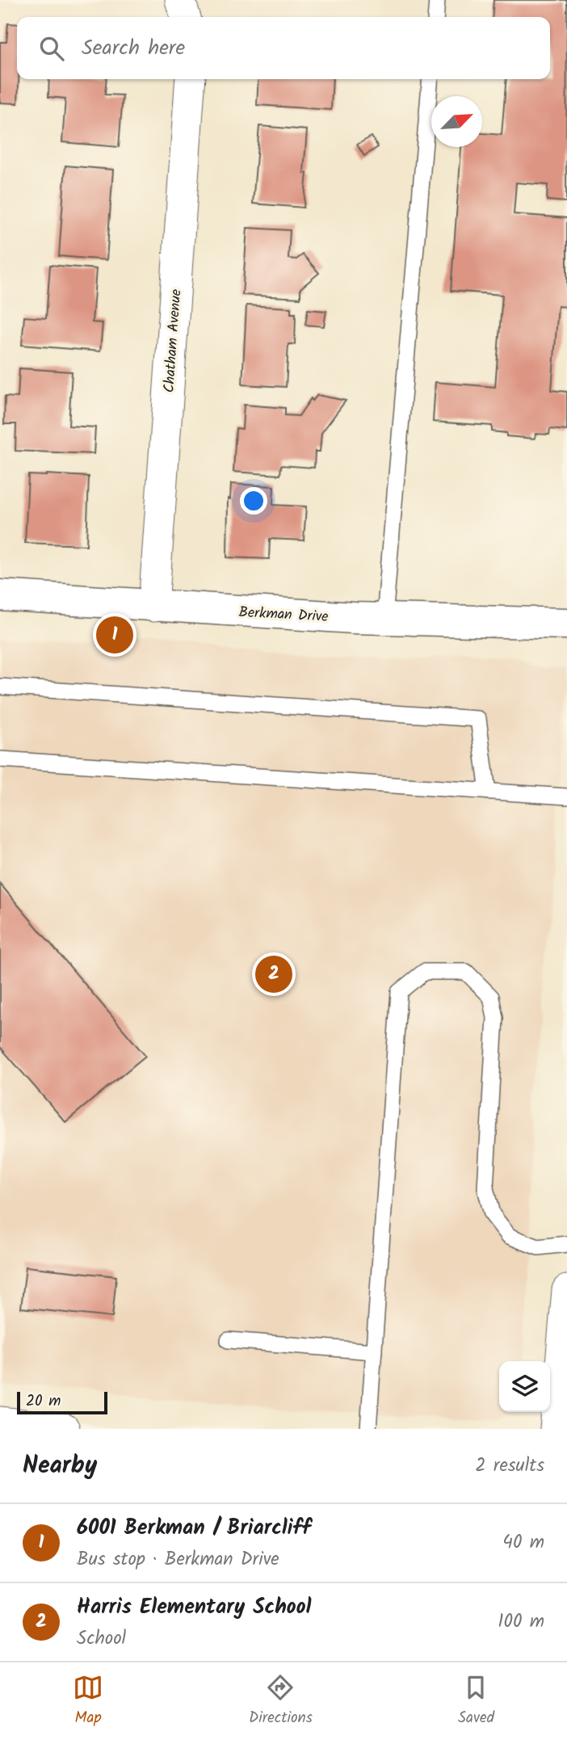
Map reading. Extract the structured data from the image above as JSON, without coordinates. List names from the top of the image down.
{
  "streets": {
    "street": ["Chatham Avenue", "Berkman Drive"]
  },
  "crossings": [
    ["Chatham Avenue", "Berkman Drive"]
  ],
  "scale_bar": "20 m",
  "north": "top right",
  "page": {
    "search": "Search here",
    "pins": ["1", "2"],
    "scale": "20 m",
    "heading": ["Nearby", "2 results"],
    "list": [
      {
        "mark": "1",
        "name": "6001 Berkman / Briarcliff",
        "note": "Bus stop · Berkman Drive",
        "value": "40 m"
      },
      {
        "mark": "2",
        "name": "Harris Elementary School",
        "note": "School",
        "value": "100 m"
      }
    ],
    "nav": ["Map", "Directions", "Saved"]
  }
}
